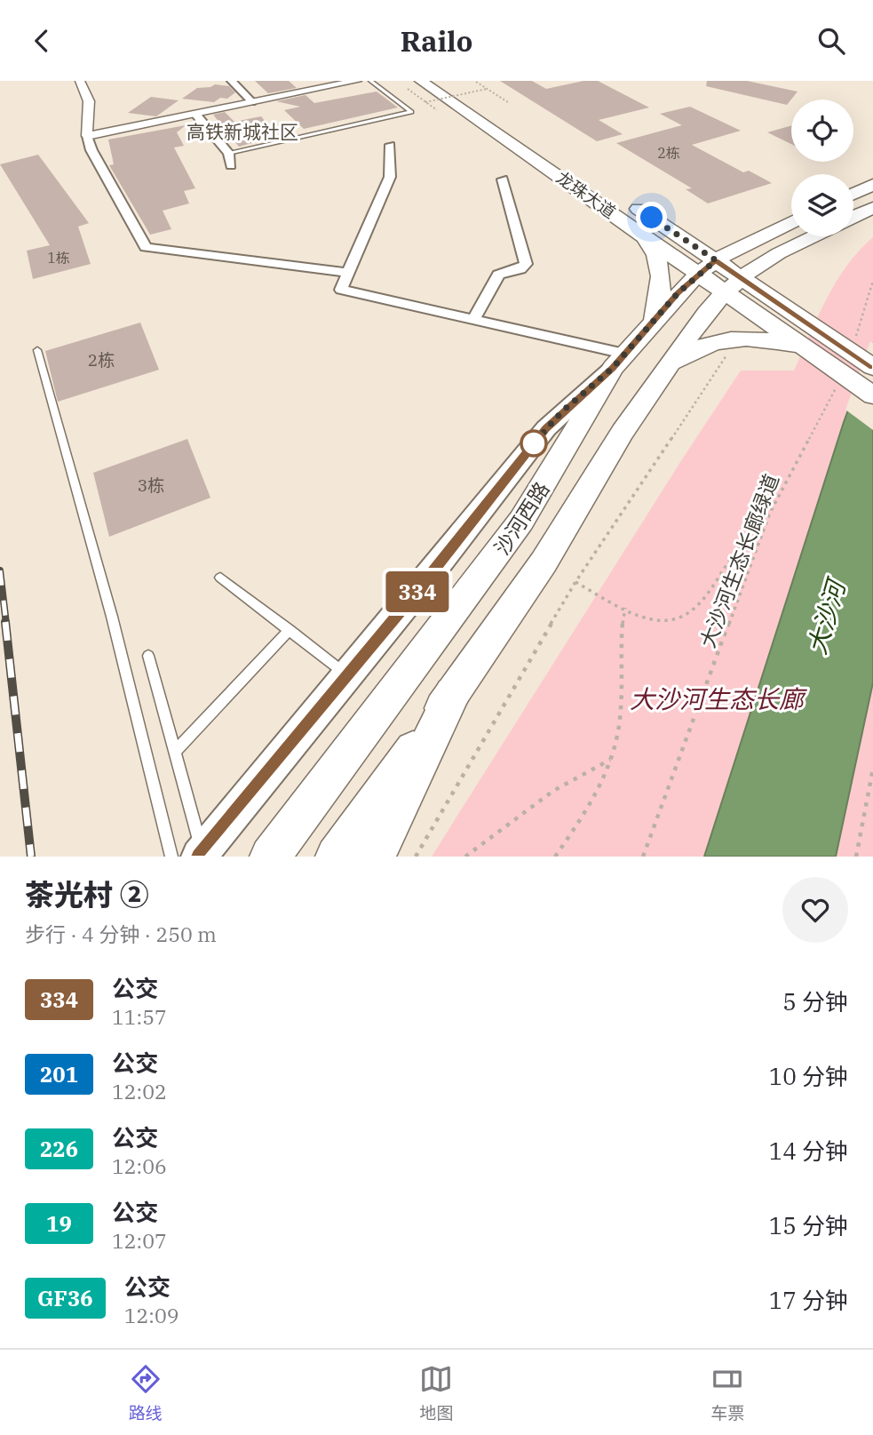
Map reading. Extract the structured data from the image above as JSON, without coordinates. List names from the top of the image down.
{
  "streets": {
    "main road": ["龙珠大道", "沙河西路"],
    "path": ["大沙河生态长廊绿道"]
  },
  "crossings": [
    ["龙珠大道", "沙河西路"]
  ],
  "districts": ["高铁新城社区"],
  "water": ["大沙河"],
  "parks": ["大沙河生态长廊"],
  "lines": ["bus line 334"],
  "house_numbers": [
    "2栋",
    "1栋",
    "2栋",
    "3栋"
  ],
  "page": {
    "header": "Railo",
    "on_map": "334",
    "heading": ["茶光村 ②", "步行 · 4 分钟 · 250 m"],
    "list": [
      {
        "mark": "334",
        "name": "公交",
        "note": "11:57",
        "value": "5 分钟"
      },
      {
        "mark": "201",
        "name": "公交",
        "note": "12:02",
        "value": "10 分钟"
      },
      {
        "mark": "226",
        "name": "公交",
        "note": "12:06",
        "value": "14 分钟"
      },
      {
        "mark": "19",
        "name": "公交",
        "note": "12:07",
        "value": "15 分钟"
      },
      {
        "mark": "GF36",
        "name": "公交",
        "note": "12:09",
        "value": "17 分钟"
      }
    ],
    "tabs": ["路线", "地图", "车票"]
  }
}
